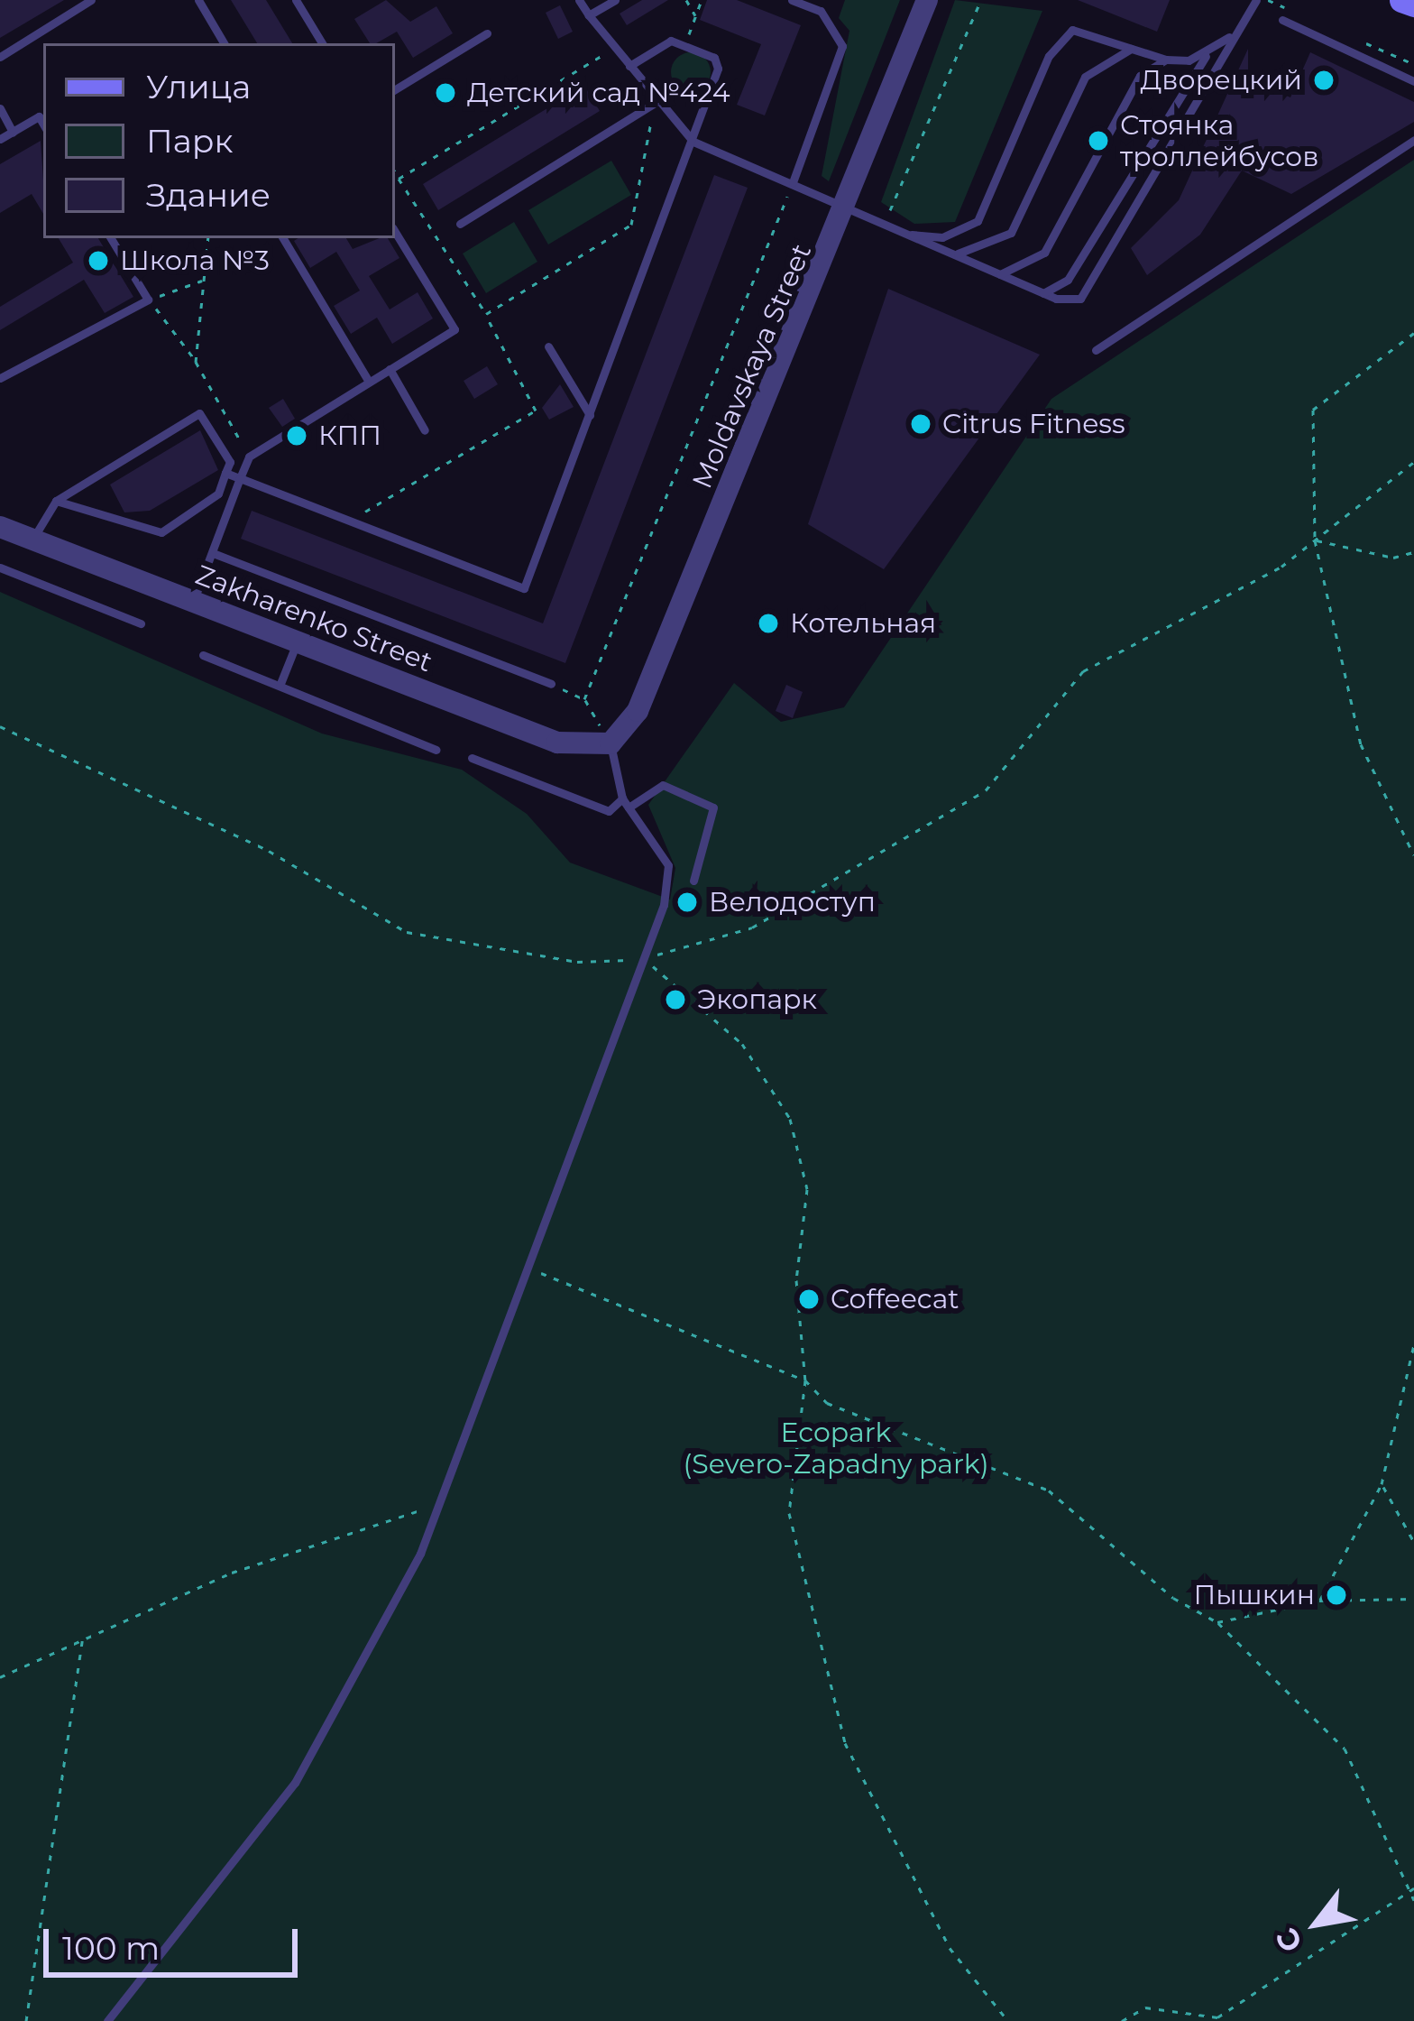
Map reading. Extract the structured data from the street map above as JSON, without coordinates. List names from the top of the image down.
{
  "streets": {
    "street": ["Moldavskaya Street", "Zakharenko Street"]
  },
  "crossings": [
    ["Moldavskaya Street", "Zakharenko Street"]
  ],
  "parks": ["Ecopark (Severo-Zapadny park)"],
  "places": [
    "Дворецкий",
    "Детский сад №424",
    "Стоянка троллейбусов",
    "Школа №3",
    "Citrus Fitness",
    "КПП",
    "Котельная",
    "Велодоступ",
    "Экопарк",
    "Coffeecat",
    "Пышкин"
  ],
  "legend": ["Улица", "Парк", "Здание"],
  "scale_bar": "100 m",
  "north": "bottom left"
}
